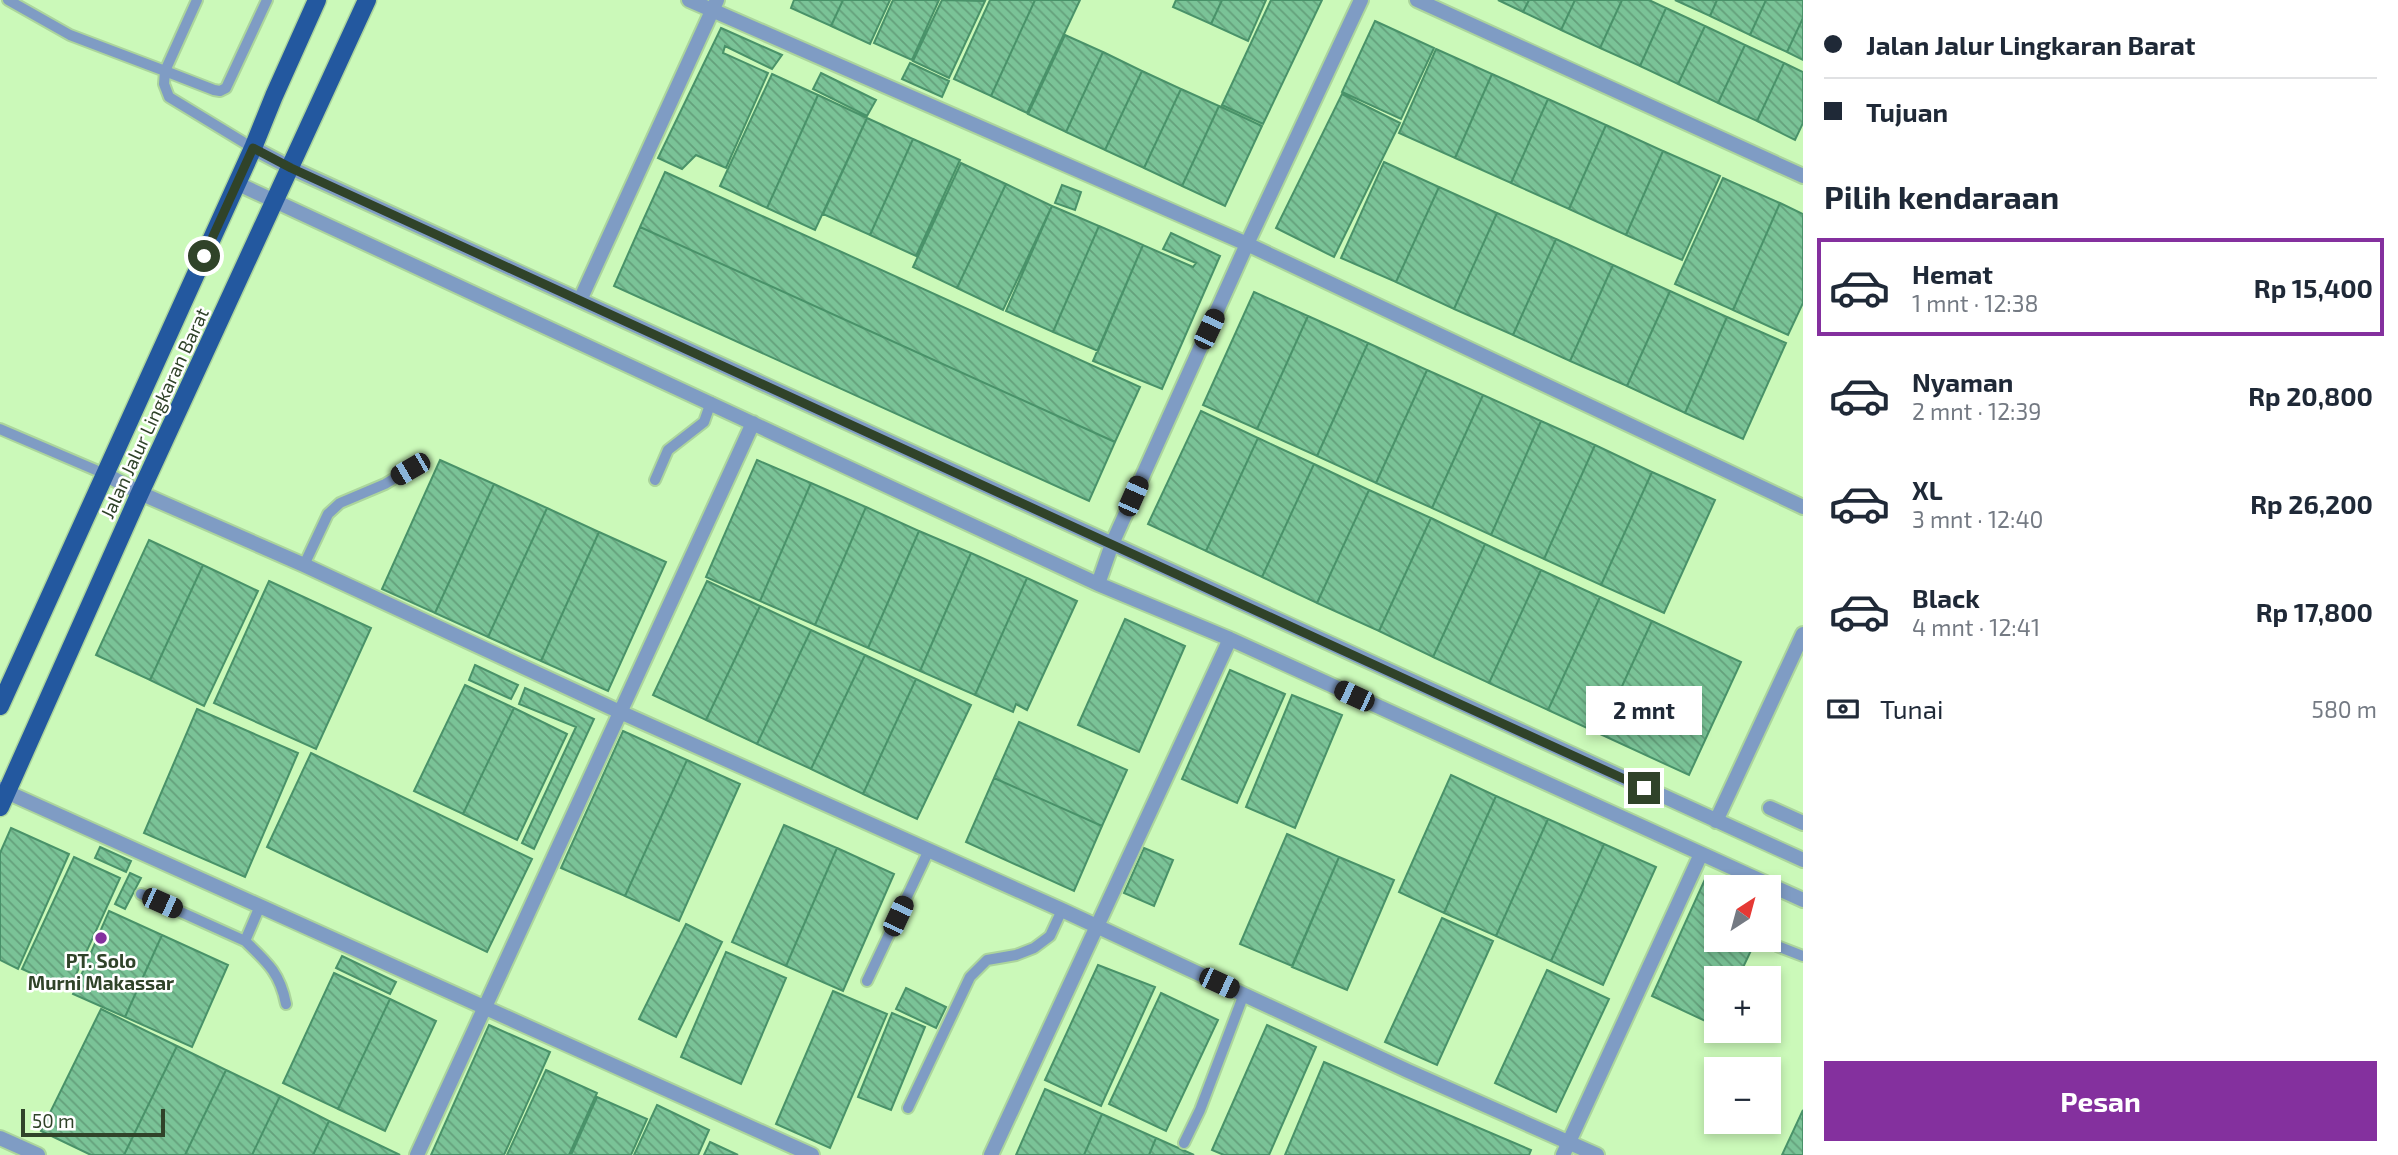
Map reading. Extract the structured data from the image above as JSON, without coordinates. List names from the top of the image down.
{
  "streets": {
    "main road": ["Jalan Jalur Lingkaran Barat"]
  },
  "places": ["PT. Solo Murni Makassar"],
  "scale_bar": "50 m",
  "north": "top right",
  "page": {
    "banner": ["Jalan Jalur Lingkaran Barat", "Tujuan"],
    "heading": "Pilih kendaraan",
    "list": [
      {
        "name": "Hemat",
        "note": "1 mnt · 12:38",
        "value": "Rp 15,400"
      },
      {
        "name": "Nyaman",
        "note": "2 mnt · 12:39",
        "value": "Rp 20,800"
      },
      {
        "name": "XL",
        "note": "3 mnt · 12:40",
        "value": "Rp 26,200"
      },
      {
        "name": "Black",
        "note": "4 mnt · 12:41",
        "value": "Rp 17,800"
      }
    ],
    "pay": ["Tunai", "580 m"],
    "bubble": "2 mnt",
    "map_buttons": ["+", "−"],
    "buttons": "Pesan",
    "scale": "50 m"
  }
}
